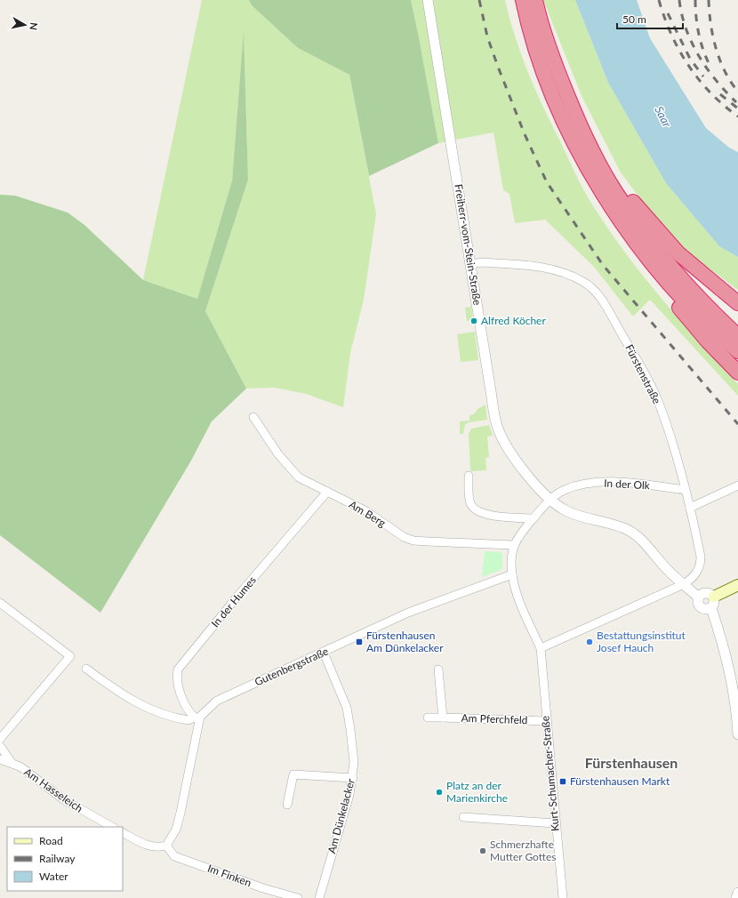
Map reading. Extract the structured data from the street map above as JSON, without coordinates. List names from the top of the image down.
{
  "streets": {
    "street": [
      "Freiherr-vom-Stein-Straße",
      "Fürstenstraße",
      "In der Olk",
      "Am Berg",
      "In der Humes",
      "Gutenbergstraße",
      "Am Pferchfeld",
      "Kurt-Schumacher-Straße",
      "Am Hasseleich",
      "Am Dünkelacker",
      "Im Finken"
    ]
  },
  "crossings": [
    ["Freiherr-vom-Stein-Straße", "Fürstenstraße"],
    ["Freiherr-vom-Stein-Straße", "In der Olk"],
    ["Fürstenstraße", "In der Olk"],
    ["Fürstenstraße", "Kurt-Schumacher-Straße"],
    ["In der Olk", "Am Berg"],
    ["In der Olk", "Kurt-Schumacher-Straße"],
    ["Am Berg", "In der Humes"],
    ["Am Berg", "Kurt-Schumacher-Straße"],
    ["In der Humes", "Gutenbergstraße"],
    ["Gutenbergstraße", "Kurt-Schumacher-Straße"],
    ["Gutenbergstraße", "Am Dünkelacker"],
    ["Am Pferchfeld", "Kurt-Schumacher-Straße"]
  ],
  "districts": ["Fürstenhausen"],
  "water": ["Saar"],
  "places": {
    "other": [
      "Alfred Köcher",
      "Bestattungsinstitut Josef Hauch",
      "Platz an der Marienkirche",
      "Schmerzhafte Mutter Gottes"
    ],
    "transit": ["Fürstenhausen Am Dünkelacker", "Fürstenhausen Markt"]
  },
  "legend": ["Road", "Railway", "Water"],
  "scale_bar": "50 m",
  "north": "right"
}
